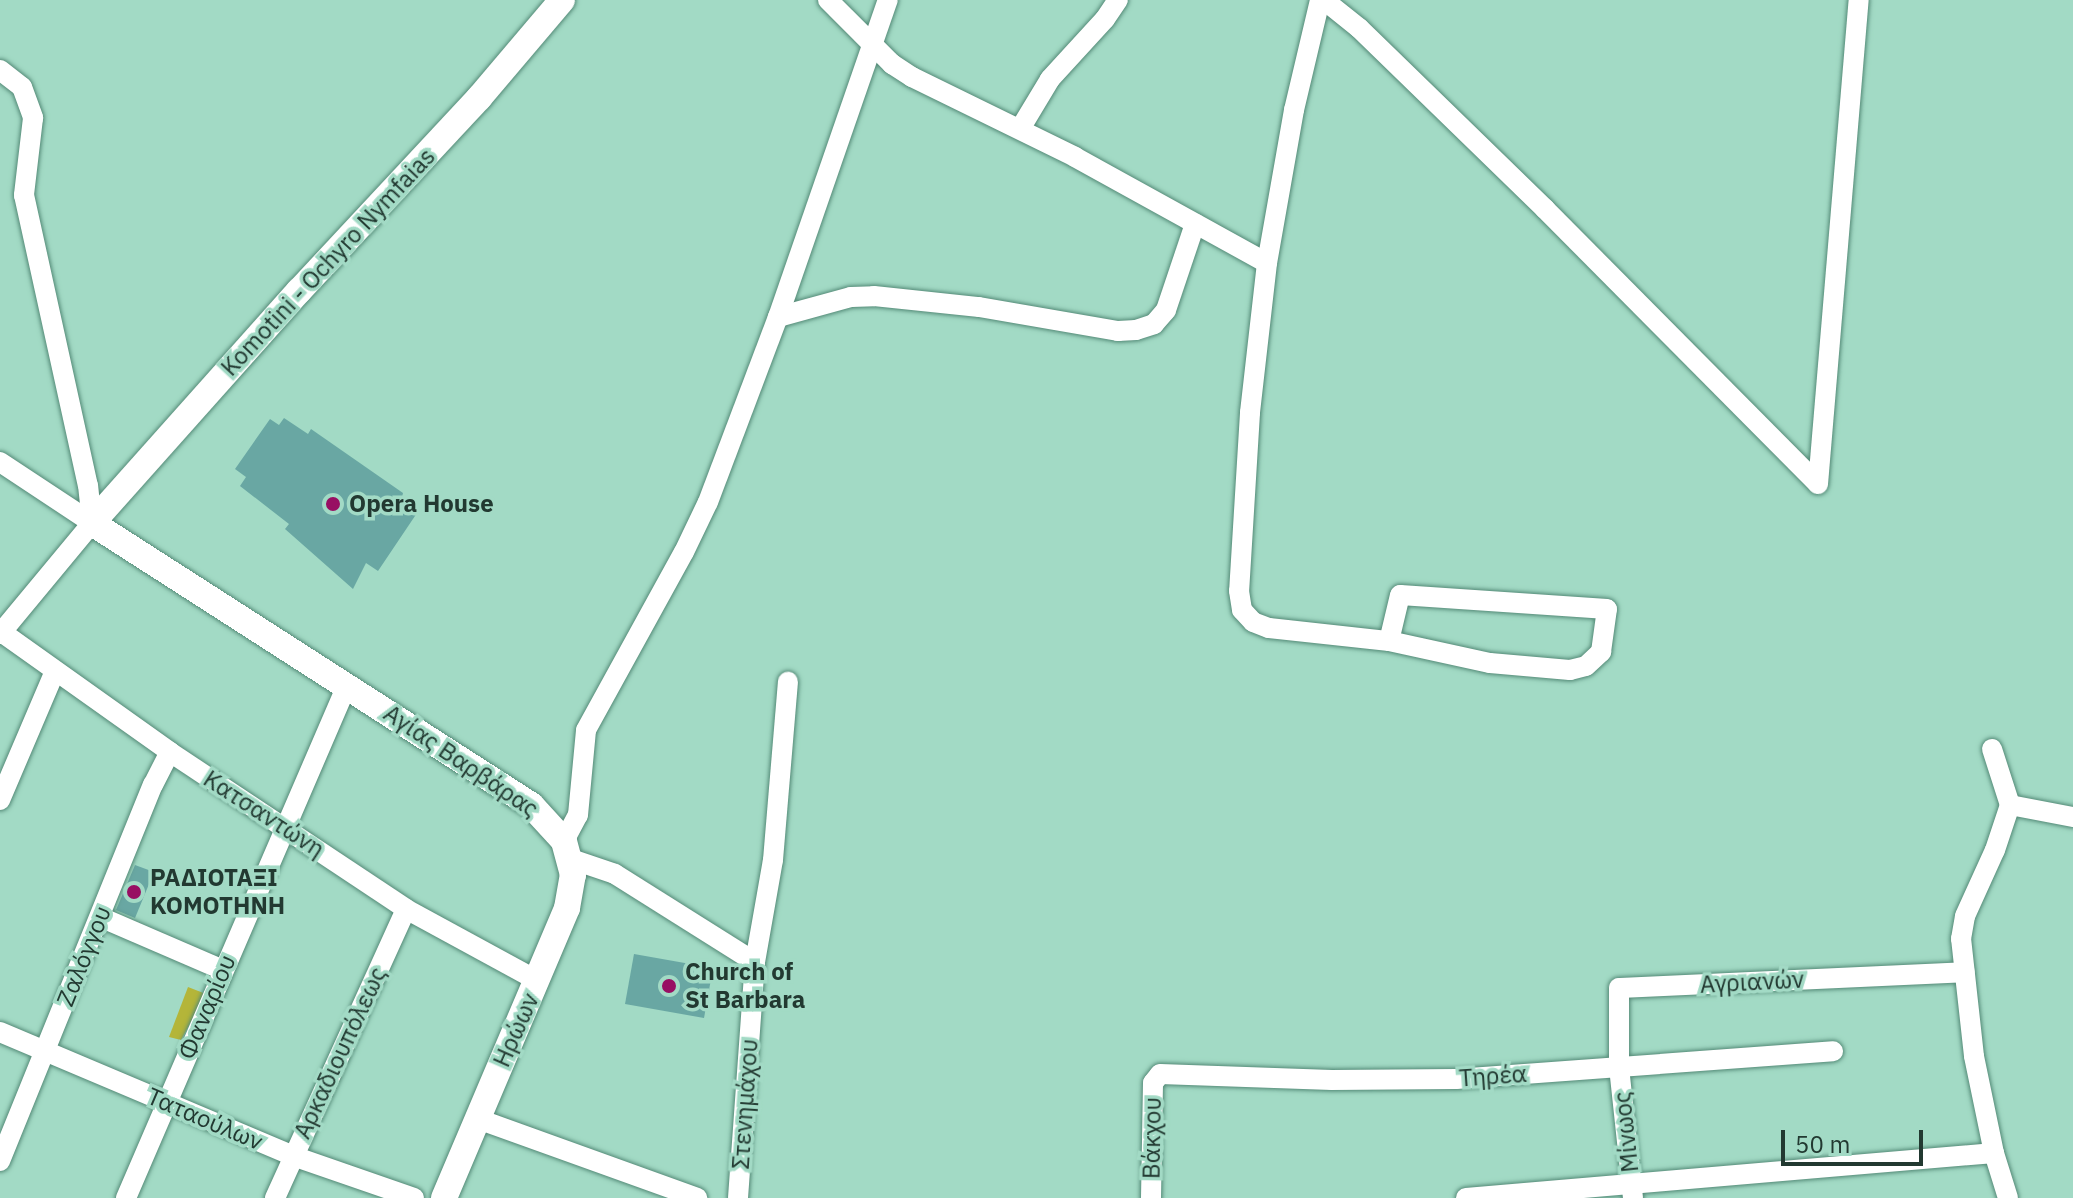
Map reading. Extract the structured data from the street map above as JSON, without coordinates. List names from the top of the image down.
{
  "streets": {
    "main road": ["Komotini - Ochyro Nymfaias", "Αγίας Βαρβάρας", "Ηρώων"],
    "street": [
      "Κατσαντώνη",
      "Ζαλόγγου",
      "Αγριανών",
      "Φαναρίου",
      "Αρκαδιουπόλεως",
      "Τηρέα",
      "Στενημάχου",
      "Ταταούλων",
      "Μίνωος",
      "Βάκχου"
    ]
  },
  "crossings": [
    ["Komotini - Ochyro Nymfaias", "Αγίας Βαρβάρας"],
    ["Αγίας Βαρβάρας", "Φαναρίου"],
    ["Αγίας Βαρβάρας", "Ηρώων"],
    ["Αγίας Βαρβάρας", "Στενημάχου"],
    ["Κατσαντώνη", "Ζαλόγγου"],
    ["Κατσαντώνη", "Φαναρίου"],
    ["Κατσαντώνη", "Ηρώων"],
    ["Κατσαντώνη", "Αρκαδιουπόλεως"],
    ["Ζαλόγγου", "Ταταούλων"],
    ["Αγριανών", "Τηρέα"],
    ["Αγριανών", "Μίνωος"],
    ["Φαναρίου", "Ταταούλων"],
    ["Αρκαδιουπόλεως", "Ταταούλων"],
    ["Τηρέα", "Μίνωος"],
    ["Τηρέα", "Βάκχου"]
  ],
  "places": ["Opera House", "ΡΑΔΙΟΤΑΞΙ ΚΟΜΟΤΗΝΗ", "Church of St Barbara"],
  "scale_bar": "50 m"
}
